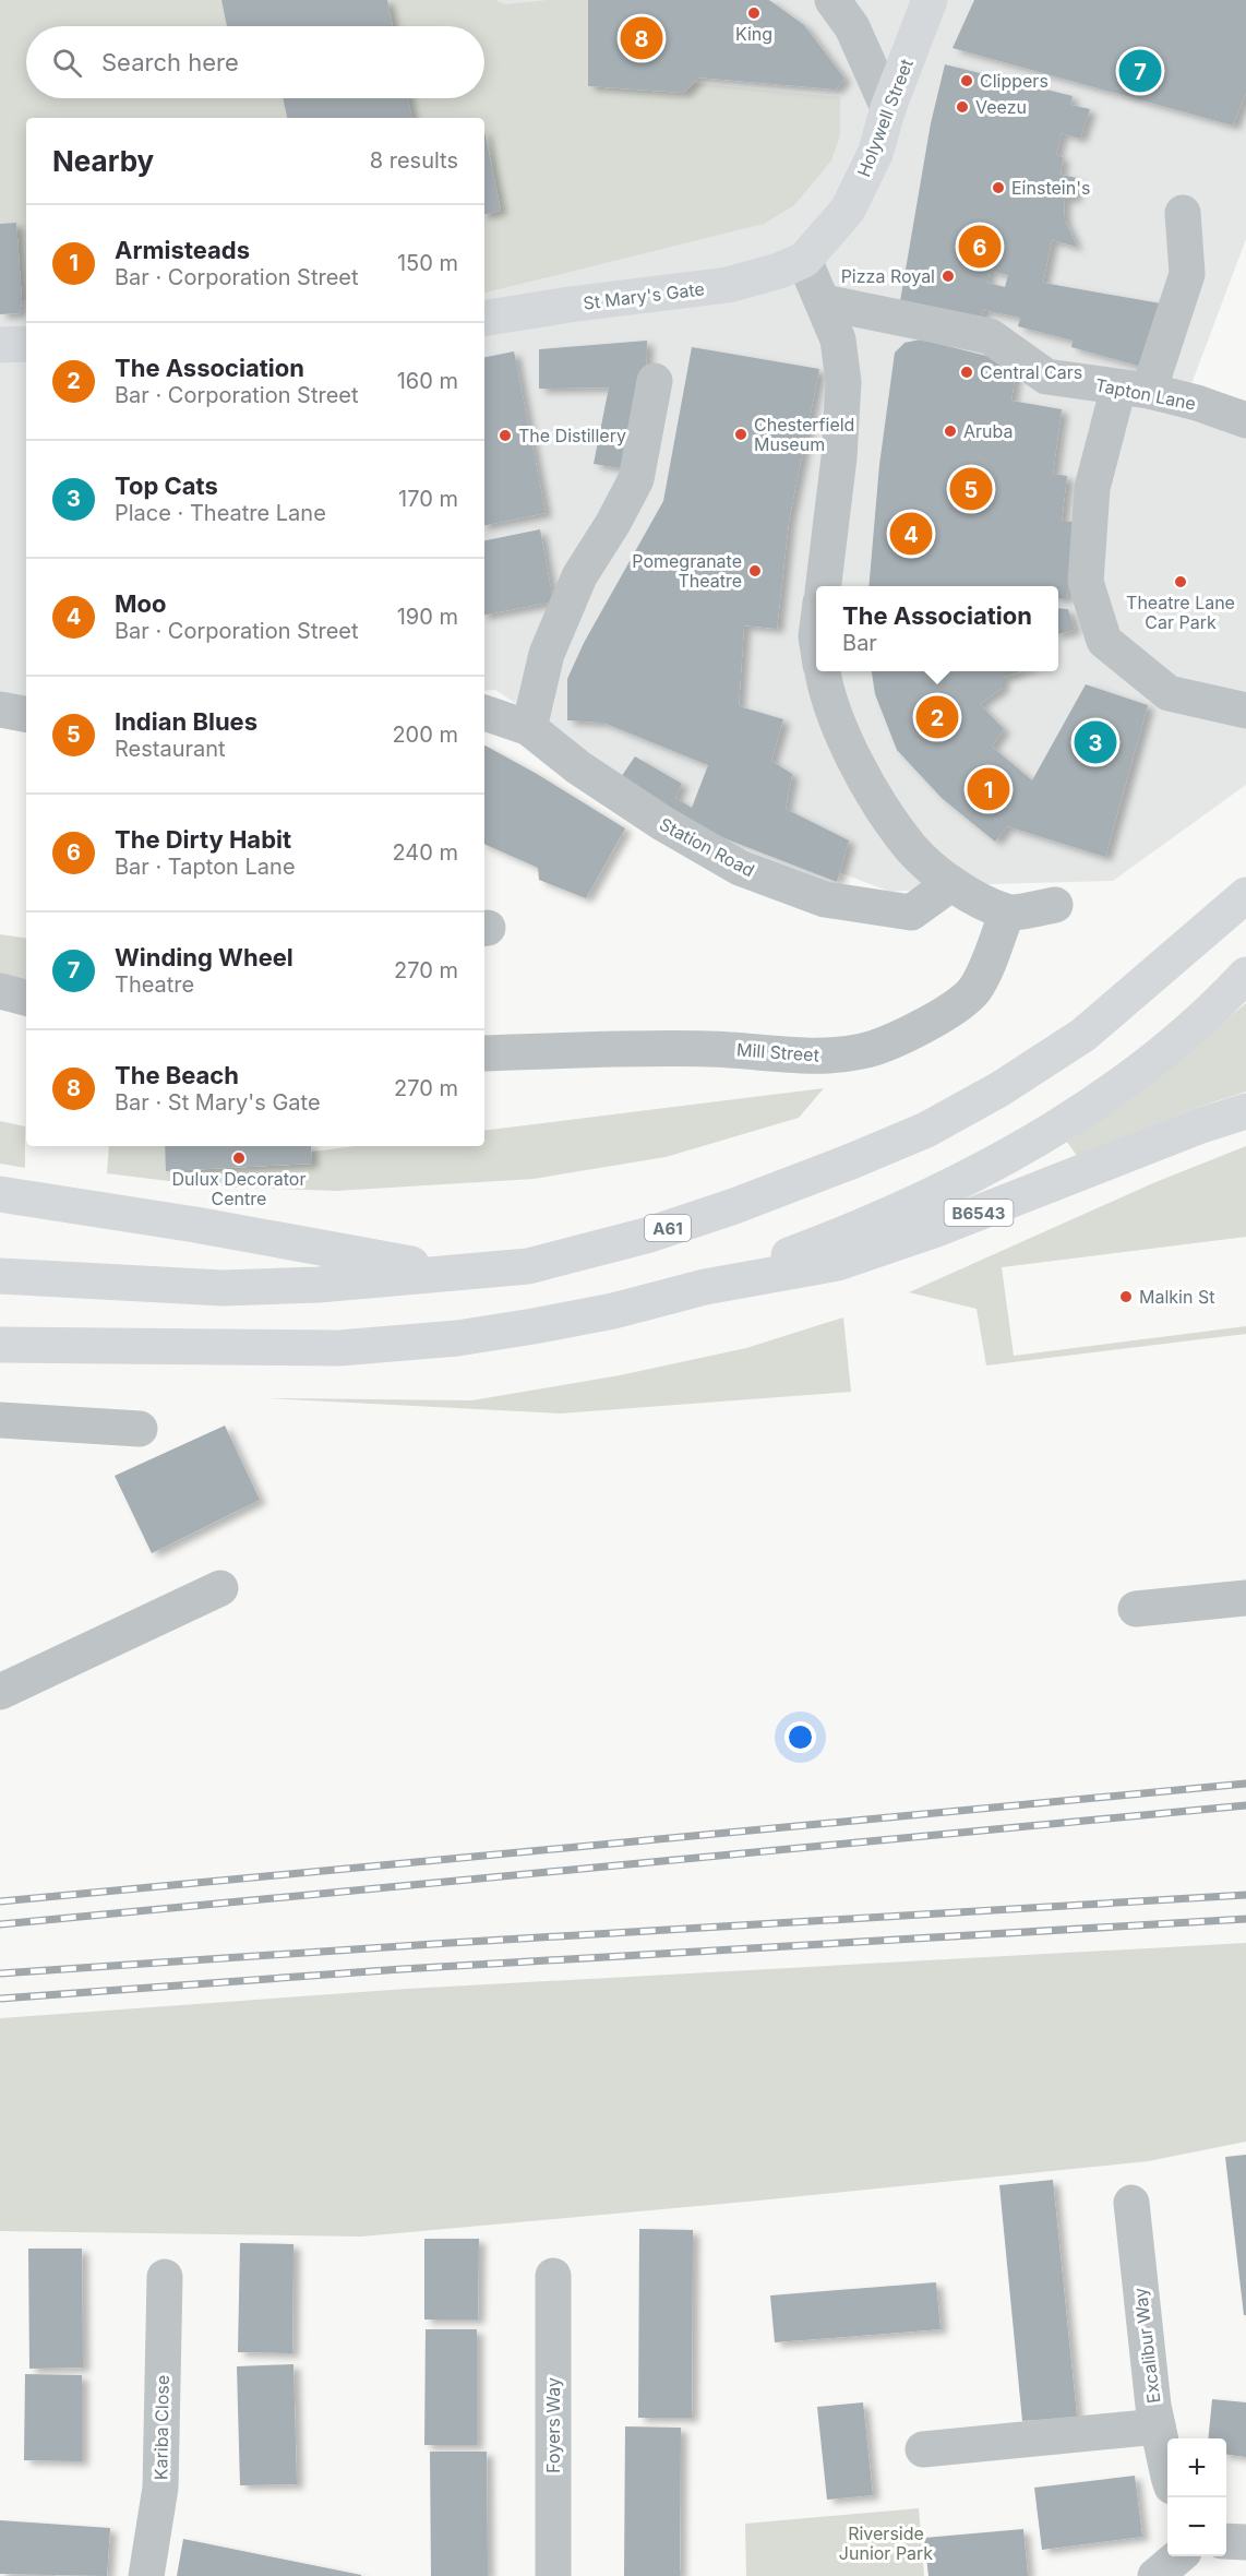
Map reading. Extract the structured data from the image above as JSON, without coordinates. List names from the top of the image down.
{
  "streets": {
    "main road": [
      "Holywell Street",
      "St Mary's Gate",
      "B6543",
      "A61"
    ],
    "street": [
      "Tapton Lane",
      "Station Road",
      "Mill Street",
      "Excalibur Way",
      "Foyers Way",
      "Kariba Close"
    ]
  },
  "crossings": [
    ["Holywell Street", "St Mary's Gate"]
  ],
  "parks": ["Riverside Junior Park"],
  "places": [
    "King",
    "Clippers",
    "Veezu",
    "Einstein's",
    "Pizza Royal",
    "Central Cars",
    "Aruba",
    "Chesterfield Museum",
    "The Distillery",
    "Pomegranate Theatre",
    "Theatre Lane Car Park",
    "Dulux Decorator Centre",
    "Malkin St"
  ],
  "page": {
    "pins": [
      "8",
      "7",
      "6",
      "5",
      "4",
      "2",
      "3",
      "1"
    ],
    "search": "Search here",
    "heading": ["Nearby", "8 results"],
    "list": [
      {
        "mark": "1",
        "name": "Armisteads",
        "note": "Bar · Corporation Street",
        "value": "150 m"
      },
      {
        "mark": "2",
        "name": "The Association",
        "note": "Bar · Corporation Street",
        "value": "160 m"
      },
      {
        "mark": "3",
        "name": "Top Cats",
        "note": "Place · Theatre Lane",
        "value": "170 m"
      },
      {
        "mark": "4",
        "name": "Moo",
        "note": "Bar · Corporation Street",
        "value": "190 m"
      },
      {
        "mark": "5",
        "name": "Indian Blues",
        "note": "Restaurant",
        "value": "200 m"
      },
      {
        "mark": "6",
        "name": "The Dirty Habit",
        "note": "Bar · Tapton Lane",
        "value": "240 m"
      },
      {
        "mark": "7",
        "name": "Winding Wheel",
        "note": "Theatre",
        "value": "270 m"
      },
      {
        "mark": "8",
        "name": "The Beach",
        "note": "Bar · St Mary's Gate",
        "value": "270 m"
      }
    ],
    "popup": ["The Association", "Bar"],
    "map_buttons": ["+", "−"]
  }
}
